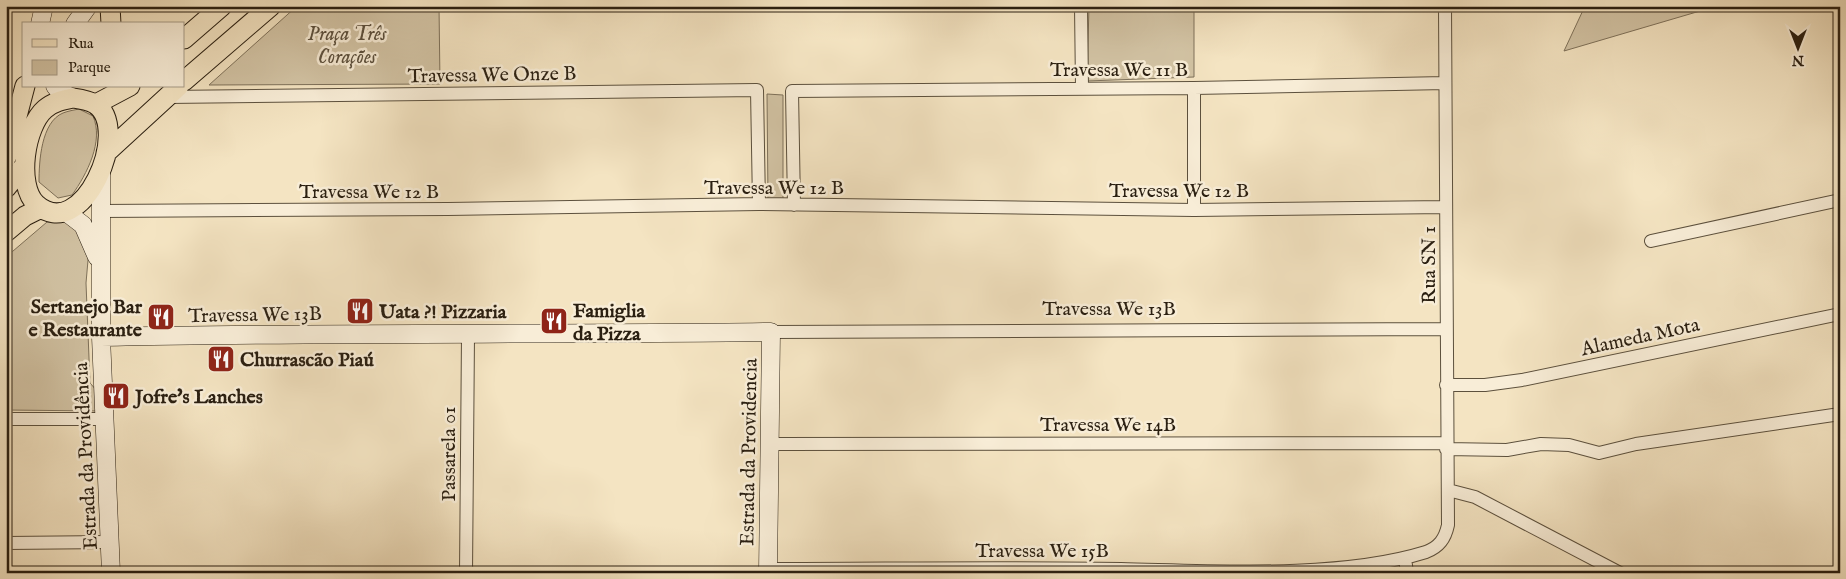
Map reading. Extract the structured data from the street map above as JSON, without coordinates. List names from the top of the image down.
{
  "streets": {
    "main road": ["Travessa We 13B", "Estrada da Providencia", "Estrada da Providência"],
    "street": [
      "Travessa We 11 B",
      "Travessa We Onze B",
      "Travessa We 12 B",
      "Rua SN 1",
      "Alameda Mota",
      "Travessa We 14B",
      "Passarela 01",
      "Travessa We 15B"
    ]
  },
  "crossings": [
    ["Travessa We 11 B", "Travessa We 12 B"],
    ["Travessa We 11 B", "Rua SN 1"],
    ["Travessa We Onze B", "Travessa We 12 B"],
    ["Travessa We 12 B", "Rua SN 1"],
    ["Travessa We 12 B", "Estrada da Providência"],
    ["Rua SN 1", "Travessa We 13B"],
    ["Rua SN 1", "Alameda Mota"],
    ["Rua SN 1", "Travessa We 14B"],
    ["Rua SN 1", "Travessa We 15B"],
    ["Travessa We 13B", "Estrada da Providencia"],
    ["Travessa We 13B", "Passarela 01"],
    ["Travessa We 13B", "Estrada da Providência"],
    ["Travessa We 14B", "Estrada da Providencia"],
    ["Estrada da Providencia", "Travessa We 15B"]
  ],
  "parks": ["Praça Três Corações"],
  "places": {
    "restaurant": [
      "Uata ?! Pizzaria",
      "Sertanejo Bar e Restaurante",
      "Famiglia da Pizza",
      "Churrascão Piaú",
      "Jofre's Lanches"
    ]
  },
  "legend": ["Rua", "Parque"],
  "north": "bottom"
}
